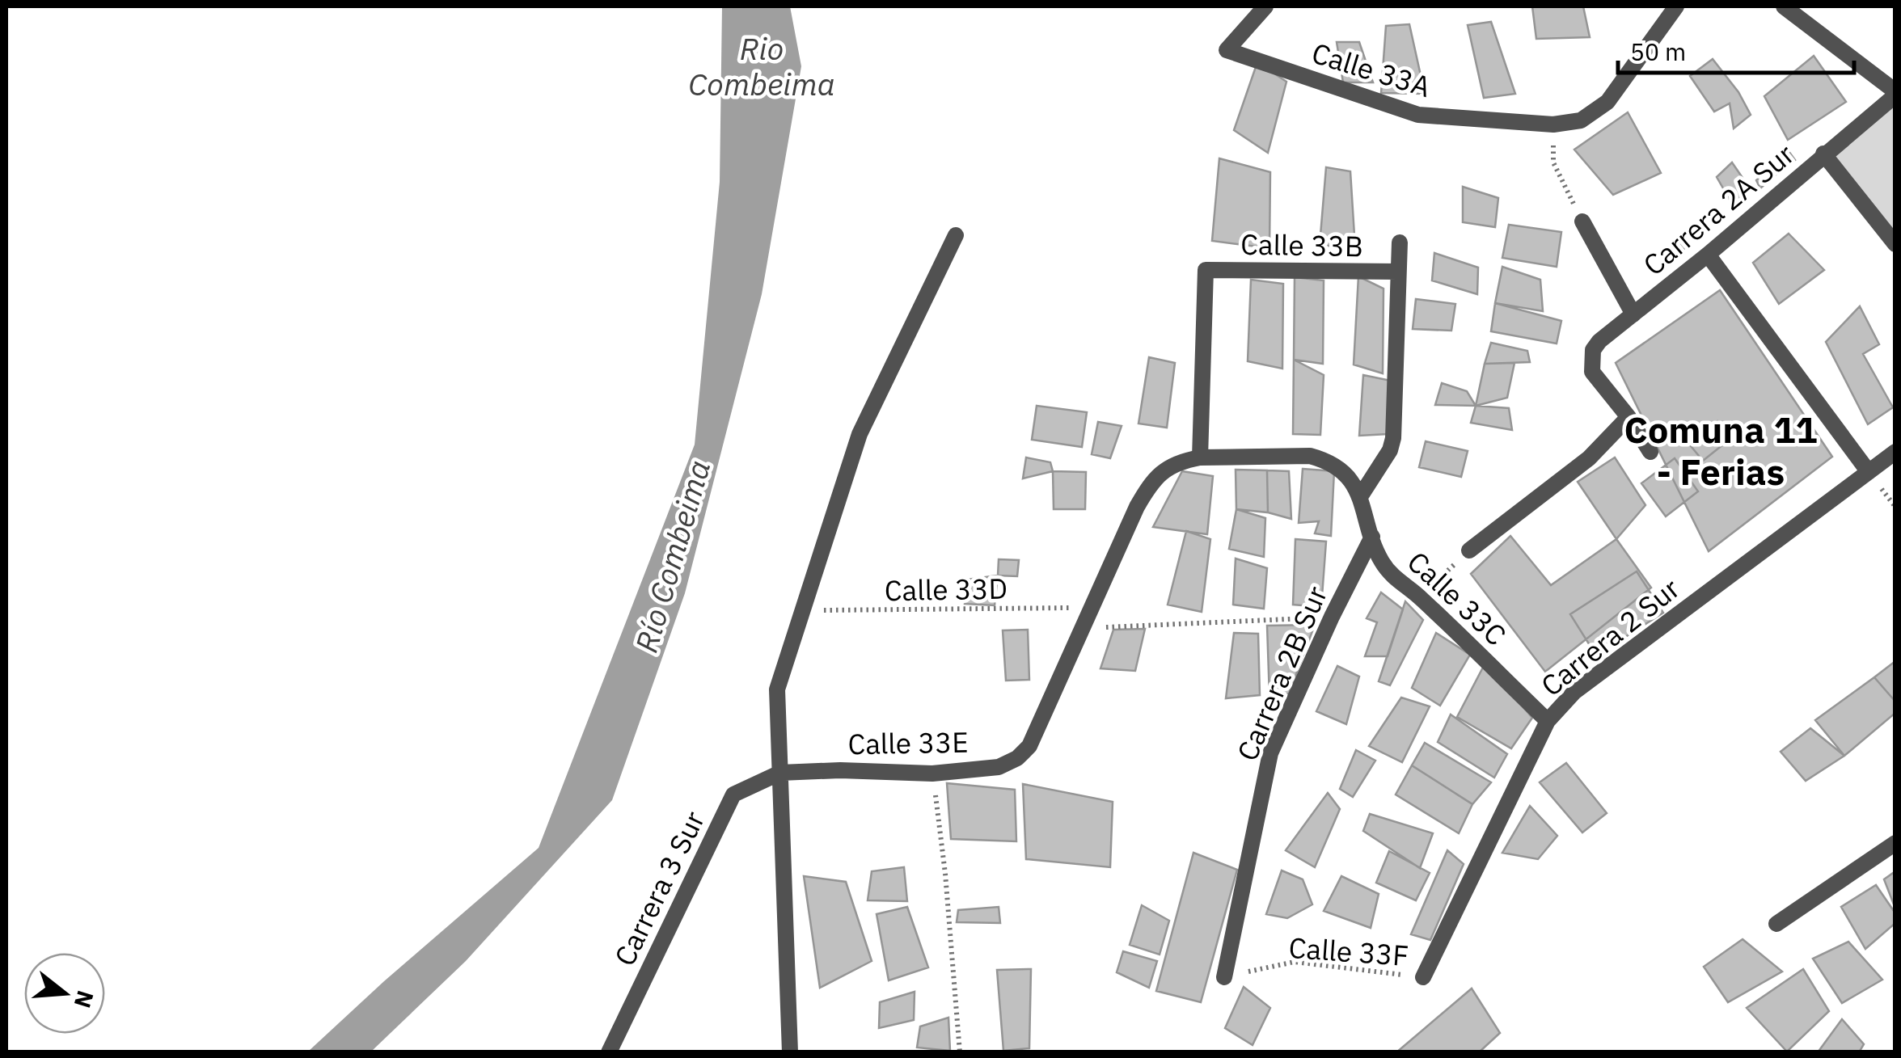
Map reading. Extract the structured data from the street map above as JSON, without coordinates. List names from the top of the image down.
{
  "streets": {
    "street": [
      "Calle 33A",
      "Carrera 2A Sur",
      "Calle 33B",
      "Calle 33C",
      "Carrera 2 Sur",
      "Carrera 2B Sur",
      "Calle 33E",
      "Carrera 3 Sur"
    ],
    "path": ["Calle 33D", "Calle 33F"]
  },
  "crossings": [
    ["Calle 33B", "Calle 33C"],
    ["Calle 33D", "Calle 33C"],
    ["Calle 33C", "Carrera 2 Sur"],
    ["Calle 33C", "Carrera 2B Sur"],
    ["Carrera 2 Sur", "Calle 33F"],
    ["Carrera 2B Sur", "Calle 33F"],
    ["Calle 33E", "Carrera 3 Sur"]
  ],
  "districts": ["Comuna 11 - Ferias"],
  "water": ["Rio Combeima", "Río Combeima"],
  "scale_bar": "50 m",
  "north": "right"
}
